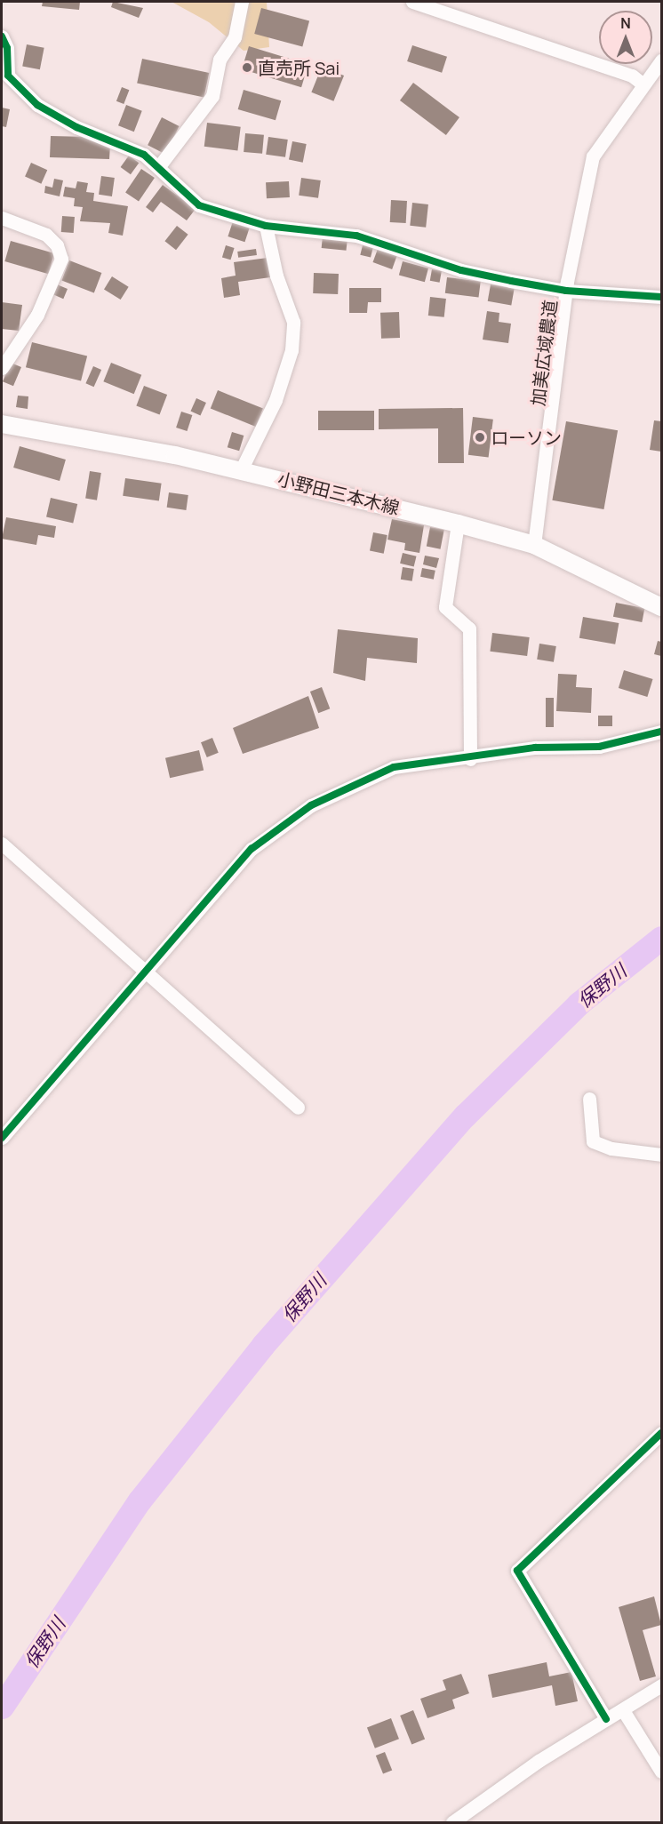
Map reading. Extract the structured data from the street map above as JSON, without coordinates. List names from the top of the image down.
{
  "streets": {
    "main road": ["小野田三本木線"],
    "street": ["加美広域農道"]
  },
  "crossings": [
    ["加美広域農道", "小野田三本木線"]
  ],
  "water": ["保野川"],
  "places": ["直売所 Sai", "ローソン"],
  "north": "top"
}
